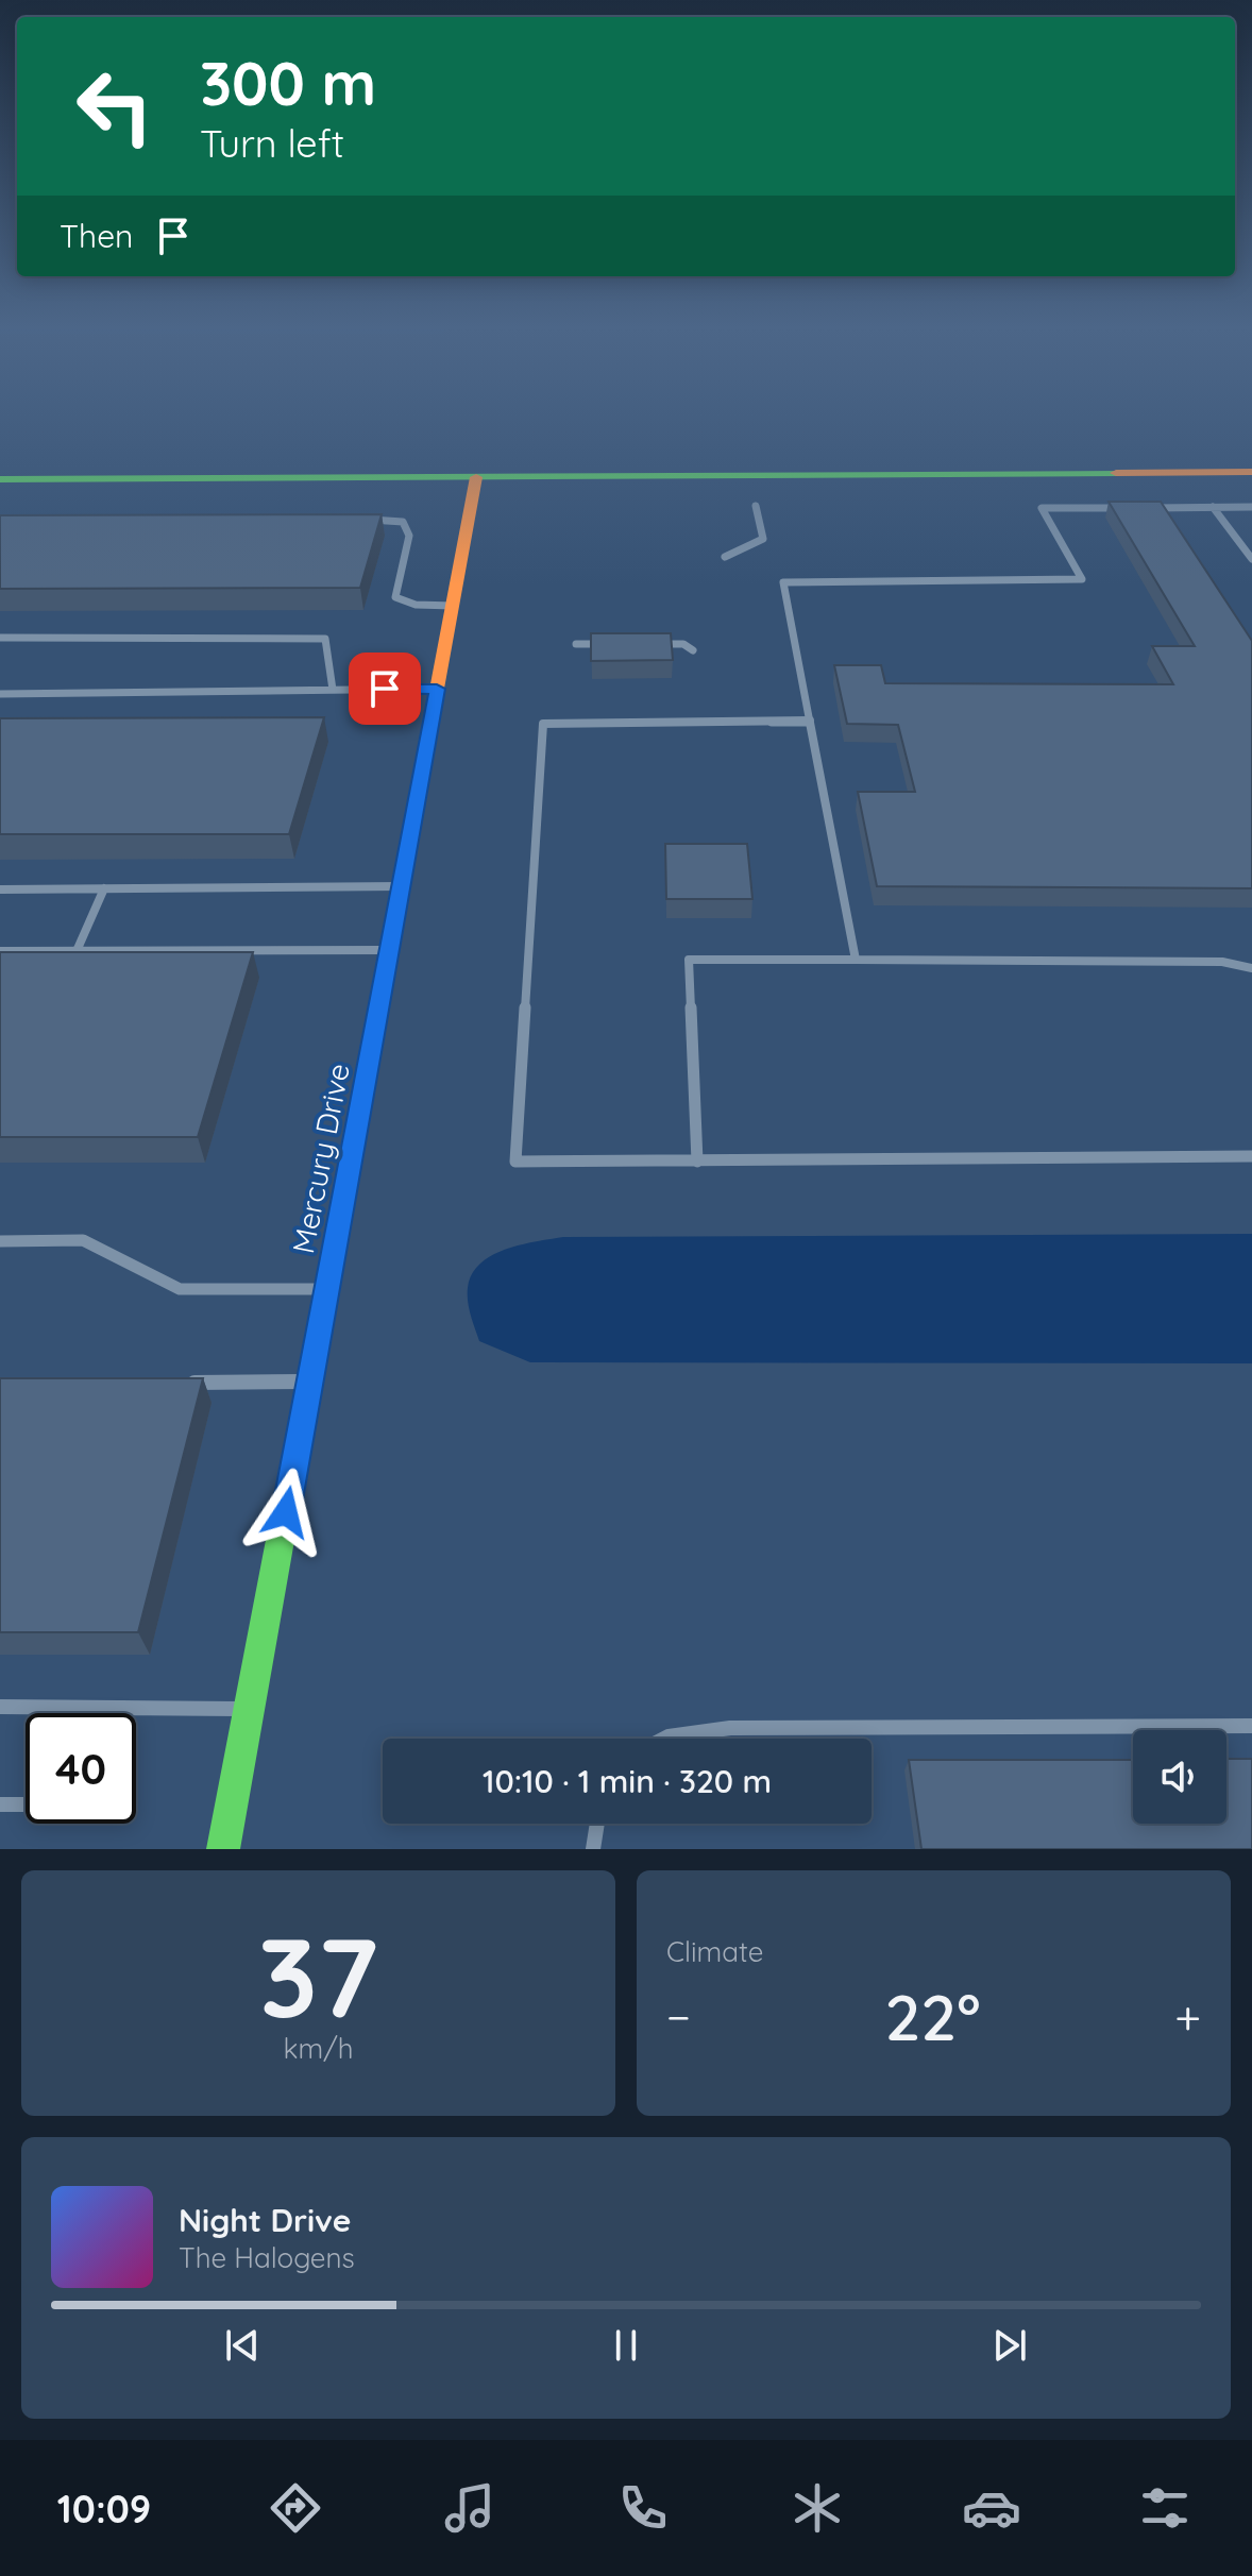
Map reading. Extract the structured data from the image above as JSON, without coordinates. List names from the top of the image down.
{
  "streets": {
    "main road": ["Mercury Drive"]
  },
  "page": {
    "turn": ["300 m", "Turn left"],
    "then": "Then",
    "limit": "40",
    "trip": "10:10 · 1 min · 320 m",
    "tile": [
      ["37", "km/h"],
      "Climate"
    ],
    "heat": ["−", "22°", "+"],
    "song": ["Night Drive", "The Halogens"],
    "tabs": "10:09"
  }
}
